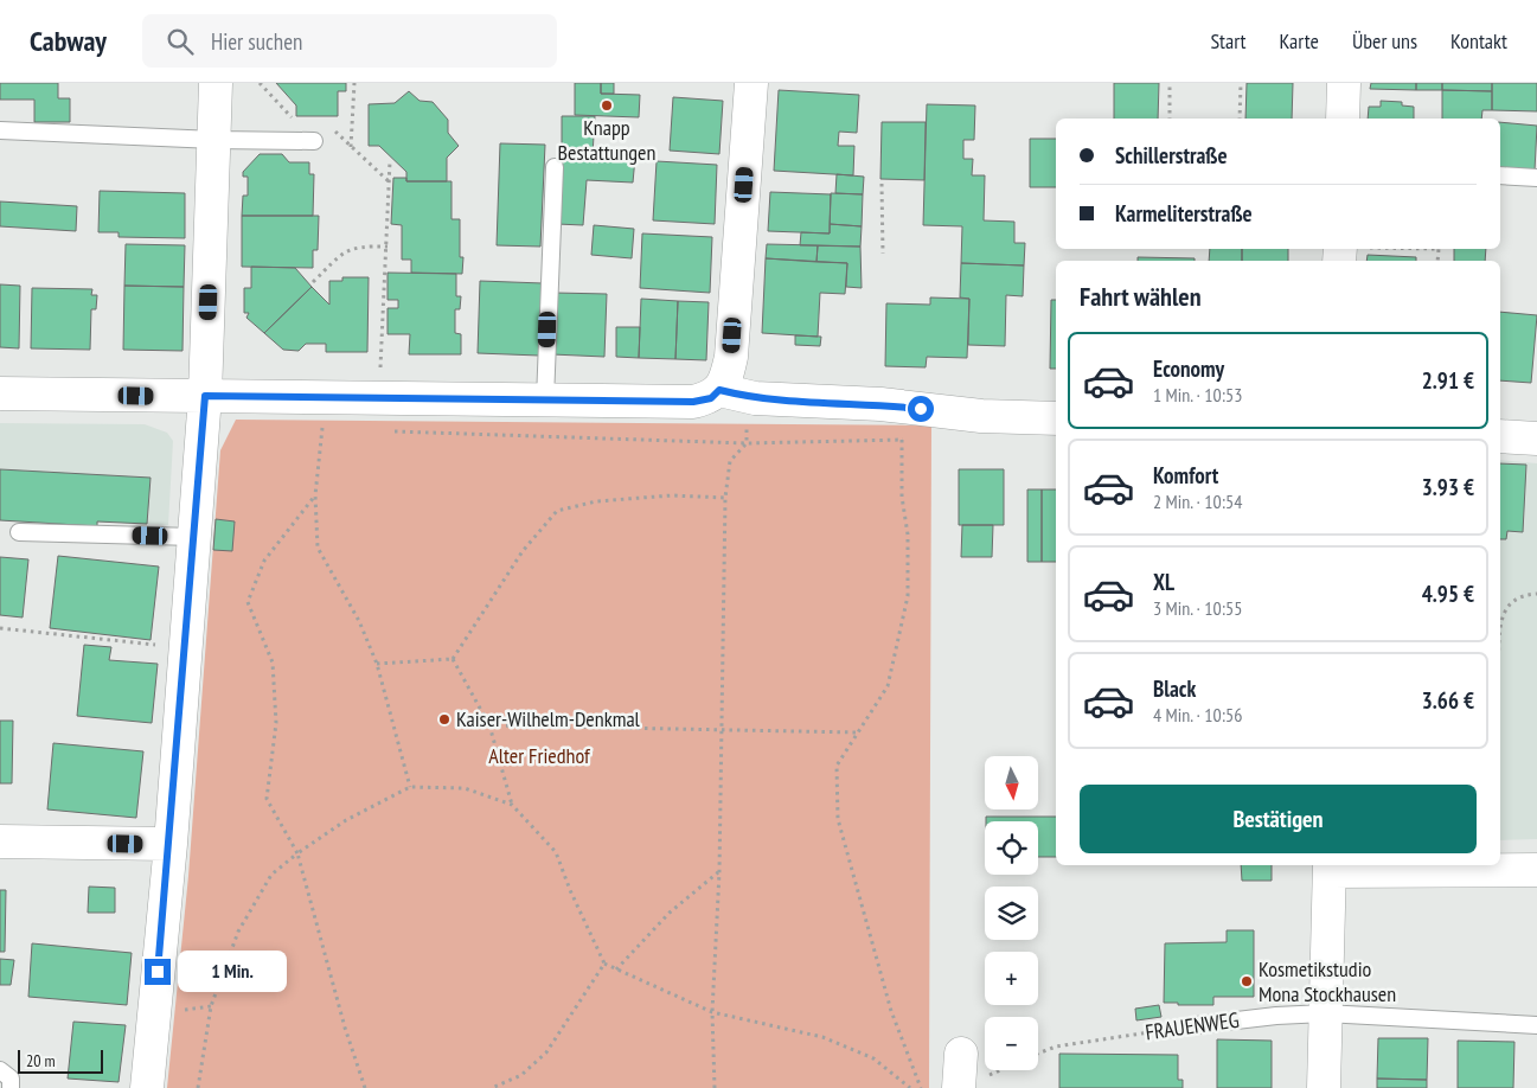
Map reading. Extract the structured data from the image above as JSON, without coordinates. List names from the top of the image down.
{
  "streets": {
    "lane": ["FRAUENWEG"]
  },
  "parks": ["Alter Friedhof"],
  "places": ["Knapp Bestattungen", "Kaiser-Wilhelm-Denkmal", "Kosmetikstudio Mona Stockhausen"],
  "scale_bar": "20 m",
  "north": "bottom",
  "page": {
    "header": "Cabway",
    "search": "Hier suchen",
    "nav": [
      "Start",
      "Karte",
      "Über uns",
      "Kontakt"
    ],
    "banner": ["Schillerstraße", "Karmeliterstraße"],
    "heading": "Fahrt wählen",
    "list": [
      {
        "name": "Economy",
        "note": "1 Min. · 10:53",
        "value": "2.91 €"
      },
      {
        "name": "Komfort",
        "note": "2 Min. · 10:54",
        "value": "3.93 €"
      },
      {
        "name": "XL",
        "note": "3 Min. · 10:55",
        "value": "4.95 €"
      },
      {
        "name": "Black",
        "note": "4 Min. · 10:56",
        "value": "3.66 €"
      }
    ],
    "map_buttons": ["+", "−"],
    "buttons": "Bestätigen",
    "bubble": "1 Min.",
    "scale": "20 m"
  }
}
